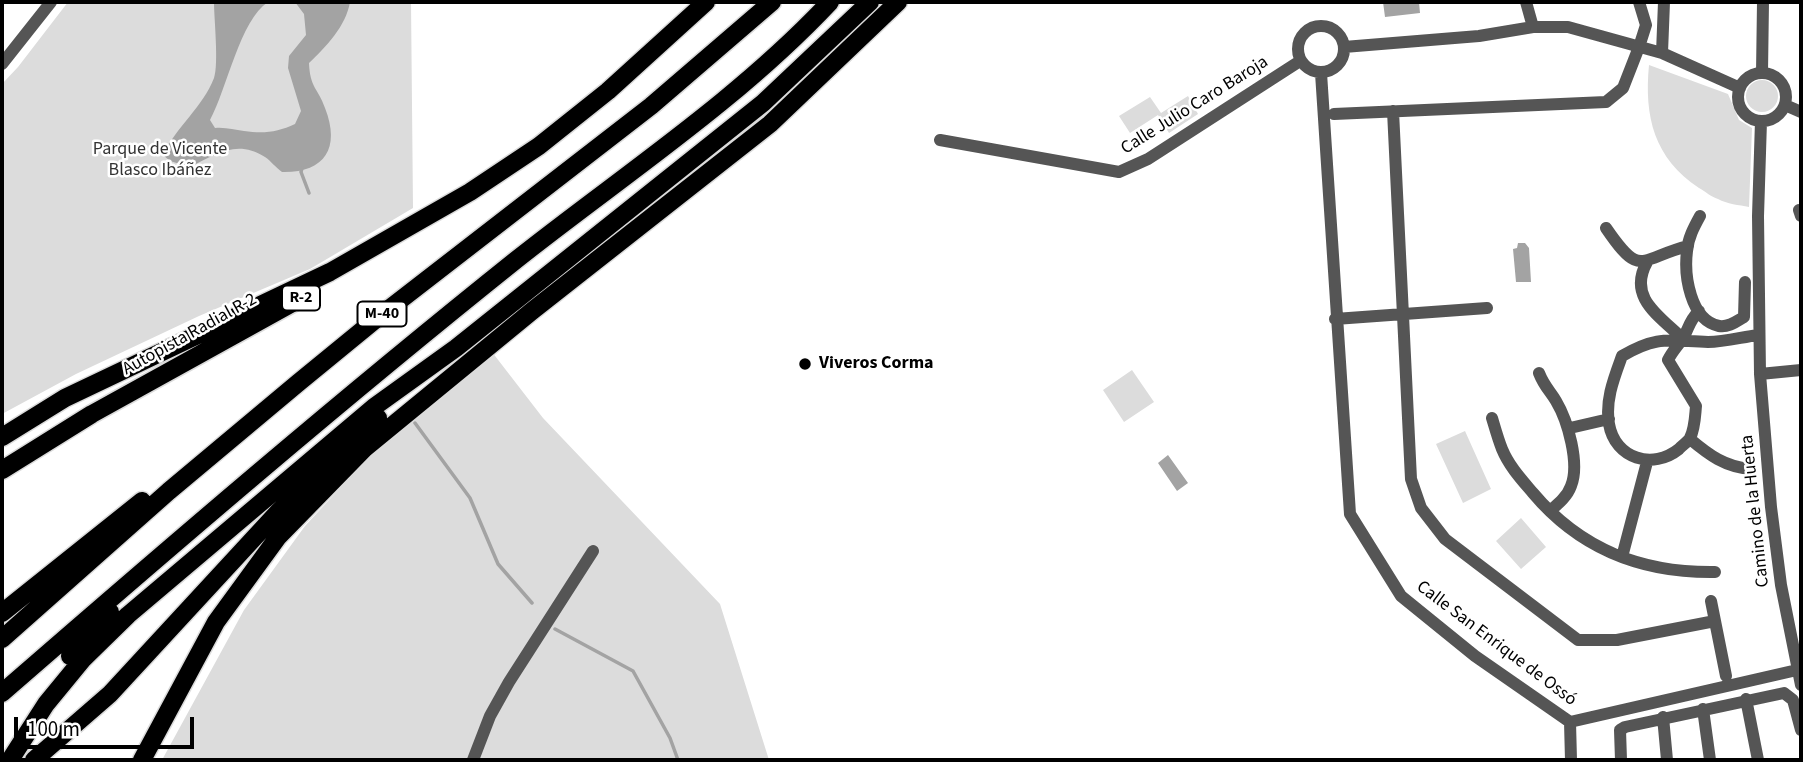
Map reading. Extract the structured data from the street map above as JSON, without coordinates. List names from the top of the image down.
{
  "streets": {
    "highway": ["R-2", "M-40", "Autopista Radial R-2"],
    "street": ["Calle Julio Caro Baroja", "Camino de la Huerta", "Calle San Enrique de Ossó"]
  },
  "crossings": [
    ["Calle Julio Caro Baroja", "Calle San Enrique de Ossó"]
  ],
  "parks": ["Parque de Vicente Blasco Ibáñez"],
  "places": ["Viveros Corma"],
  "scale_bar": "100 m"
}
